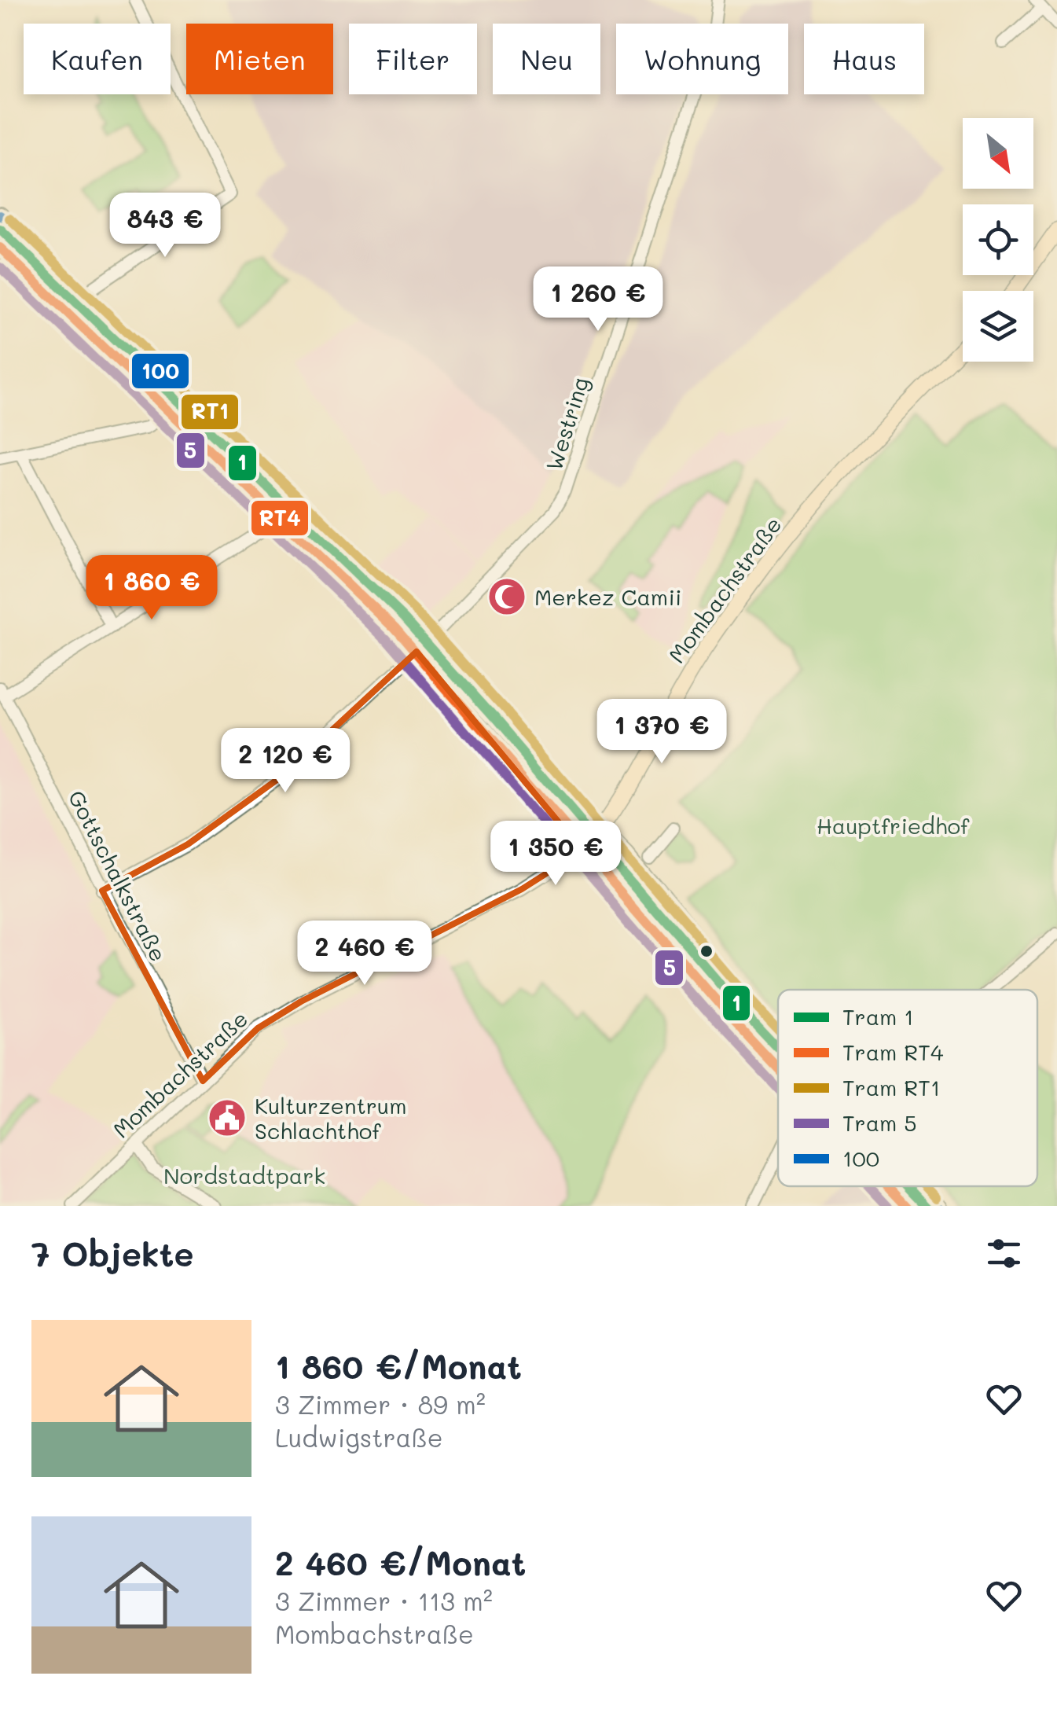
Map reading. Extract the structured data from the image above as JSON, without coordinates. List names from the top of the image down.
{
  "streets": {
    "street": ["Westring", "Mombachstraße", "Gottschalkstraße"]
  },
  "crossings": [
    ["Mombachstraße", "Gottschalkstraße"]
  ],
  "parks": ["Hauptfriedhof", "Nordstadtpark"],
  "places": {
    "mosque": ["Merkez Camii"],
    "public building": ["Kulturzentrum Schlachthof"]
  },
  "lines": [
    "transit line 100",
    "tram line RT1",
    "tram line 1",
    "tram line RT4",
    "tram line 5"
  ],
  "legend": [
    "Tram 1",
    "Tram RT4",
    "Tram RT1",
    "Tram 5",
    "100"
  ],
  "north": "bottom right",
  "page": {
    "chip": [
      "Kaufen",
      "Mieten",
      "Filter",
      "Neu",
      "Wohnung",
      "Haus"
    ],
    "price": [
      "843 €",
      "1 260 €",
      "1 860 €",
      "1 370 €",
      "2 120 €",
      "1 350 €",
      "2 460 €"
    ],
    "heading": "7 Objekte",
    "list": [
      {
        "name": "1 860 €/Monat",
        "note": "3 Zimmer · 89 m² · Ludwigstraße"
      },
      {
        "name": "2 460 €/Monat",
        "note": "3 Zimmer · 113 m² · Mombachstraße"
      }
    ]
  }
}
